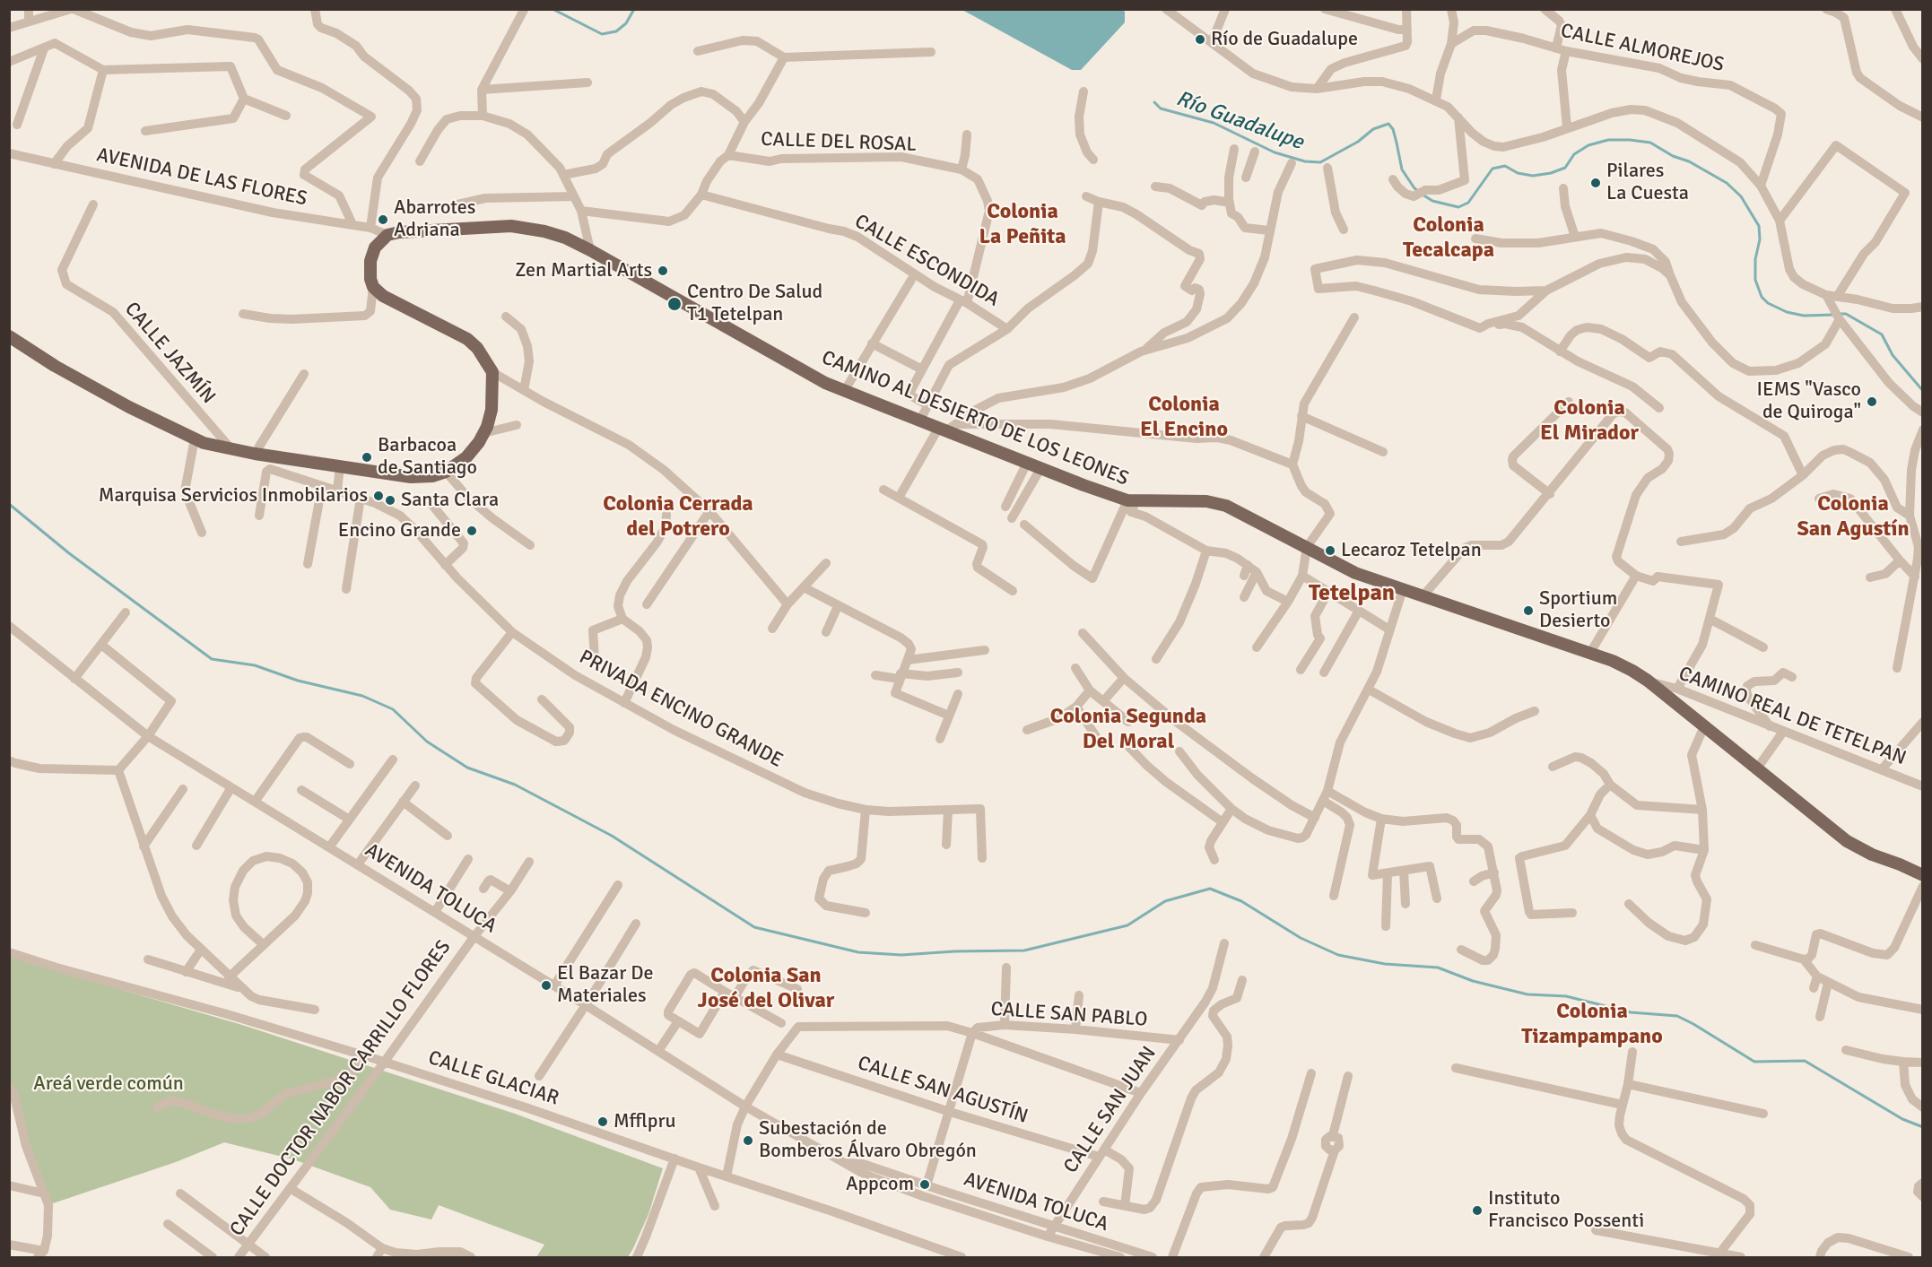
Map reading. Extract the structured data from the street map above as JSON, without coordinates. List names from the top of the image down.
{
  "streets": {
    "main road": ["CAMINO AL DESIERTO DE LOS LEONES"],
    "street": [
      "CALLE ALMOREJOS",
      "CALLE DEL ROSAL",
      "AVENIDA DE LAS FLORES",
      "CALLE ESCONDIDA",
      "CALLE JAZMÍN",
      "PRIVADA ENCINO GRANDE",
      "CAMINO REAL DE TETELPAN",
      "AVENIDA TOLUCA",
      "CALLE SAN PABLO",
      "CALLE GLACIAR",
      "CALLE DOCTOR NABOR CARRILLO FLORES",
      "CALLE SAN AGUSTÍN",
      "CALLE SAN JUAN"
    ]
  },
  "crossings": [
    ["CALLE DEL ROSAL", "CALLE ESCONDIDA"],
    ["AVENIDA DE LAS FLORES", "CAMINO AL DESIERTO DE LOS LEONES"],
    ["CAMINO AL DESIERTO DE LOS LEONES", "CAMINO REAL DE TETELPAN"],
    ["AVENIDA TOLUCA", "CALLE SAN PABLO"],
    ["AVENIDA TOLUCA", "CALLE DOCTOR NABOR CARRILLO FLORES"],
    ["AVENIDA TOLUCA", "CALLE SAN JUAN"],
    ["CALLE SAN PABLO", "CALLE GLACIAR"],
    ["CALLE SAN PABLO", "CALLE SAN AGUSTÍN"],
    ["CALLE SAN PABLO", "CALLE SAN JUAN"],
    ["CALLE GLACIAR", "CALLE DOCTOR NABOR CARRILLO FLORES"],
    ["CALLE SAN AGUSTÍN", "CALLE SAN JUAN"]
  ],
  "districts": [
    "Colonia La Peñita",
    "Colonia Tecalcapa",
    "Colonia El Encino",
    "Colonia El Mirador",
    "Colonia Cerrada del Potrero",
    "Colonia San Agustín",
    "Tetelpan",
    "Colonia Segunda Del Moral",
    "Colonia San José del Olivar",
    "Colonia Tizampampano"
  ],
  "water": ["Río Guadalupe"],
  "parks": ["Areá verde común"],
  "places": [
    "Río de Guadalupe",
    "Pilares La Cuesta",
    "Abarrotes Adriana",
    "Zen Martial Arts",
    "Centro De Salud T1 Tetelpan",
    "IEMS \"Vasco de Quiroga\"",
    "Barbacoa de Santiago",
    "Marquisa Servicios Inmobilarios",
    "Santa Clara",
    "Encino Grande",
    "Lecaroz Tetelpan",
    "Sportium Desierto",
    "El Bazar De Materiales",
    "Mfflpru",
    "Subestación de Bomberos Álvaro Obregón",
    "Appcom",
    "Instituto Francisco Possenti"
  ]
}
